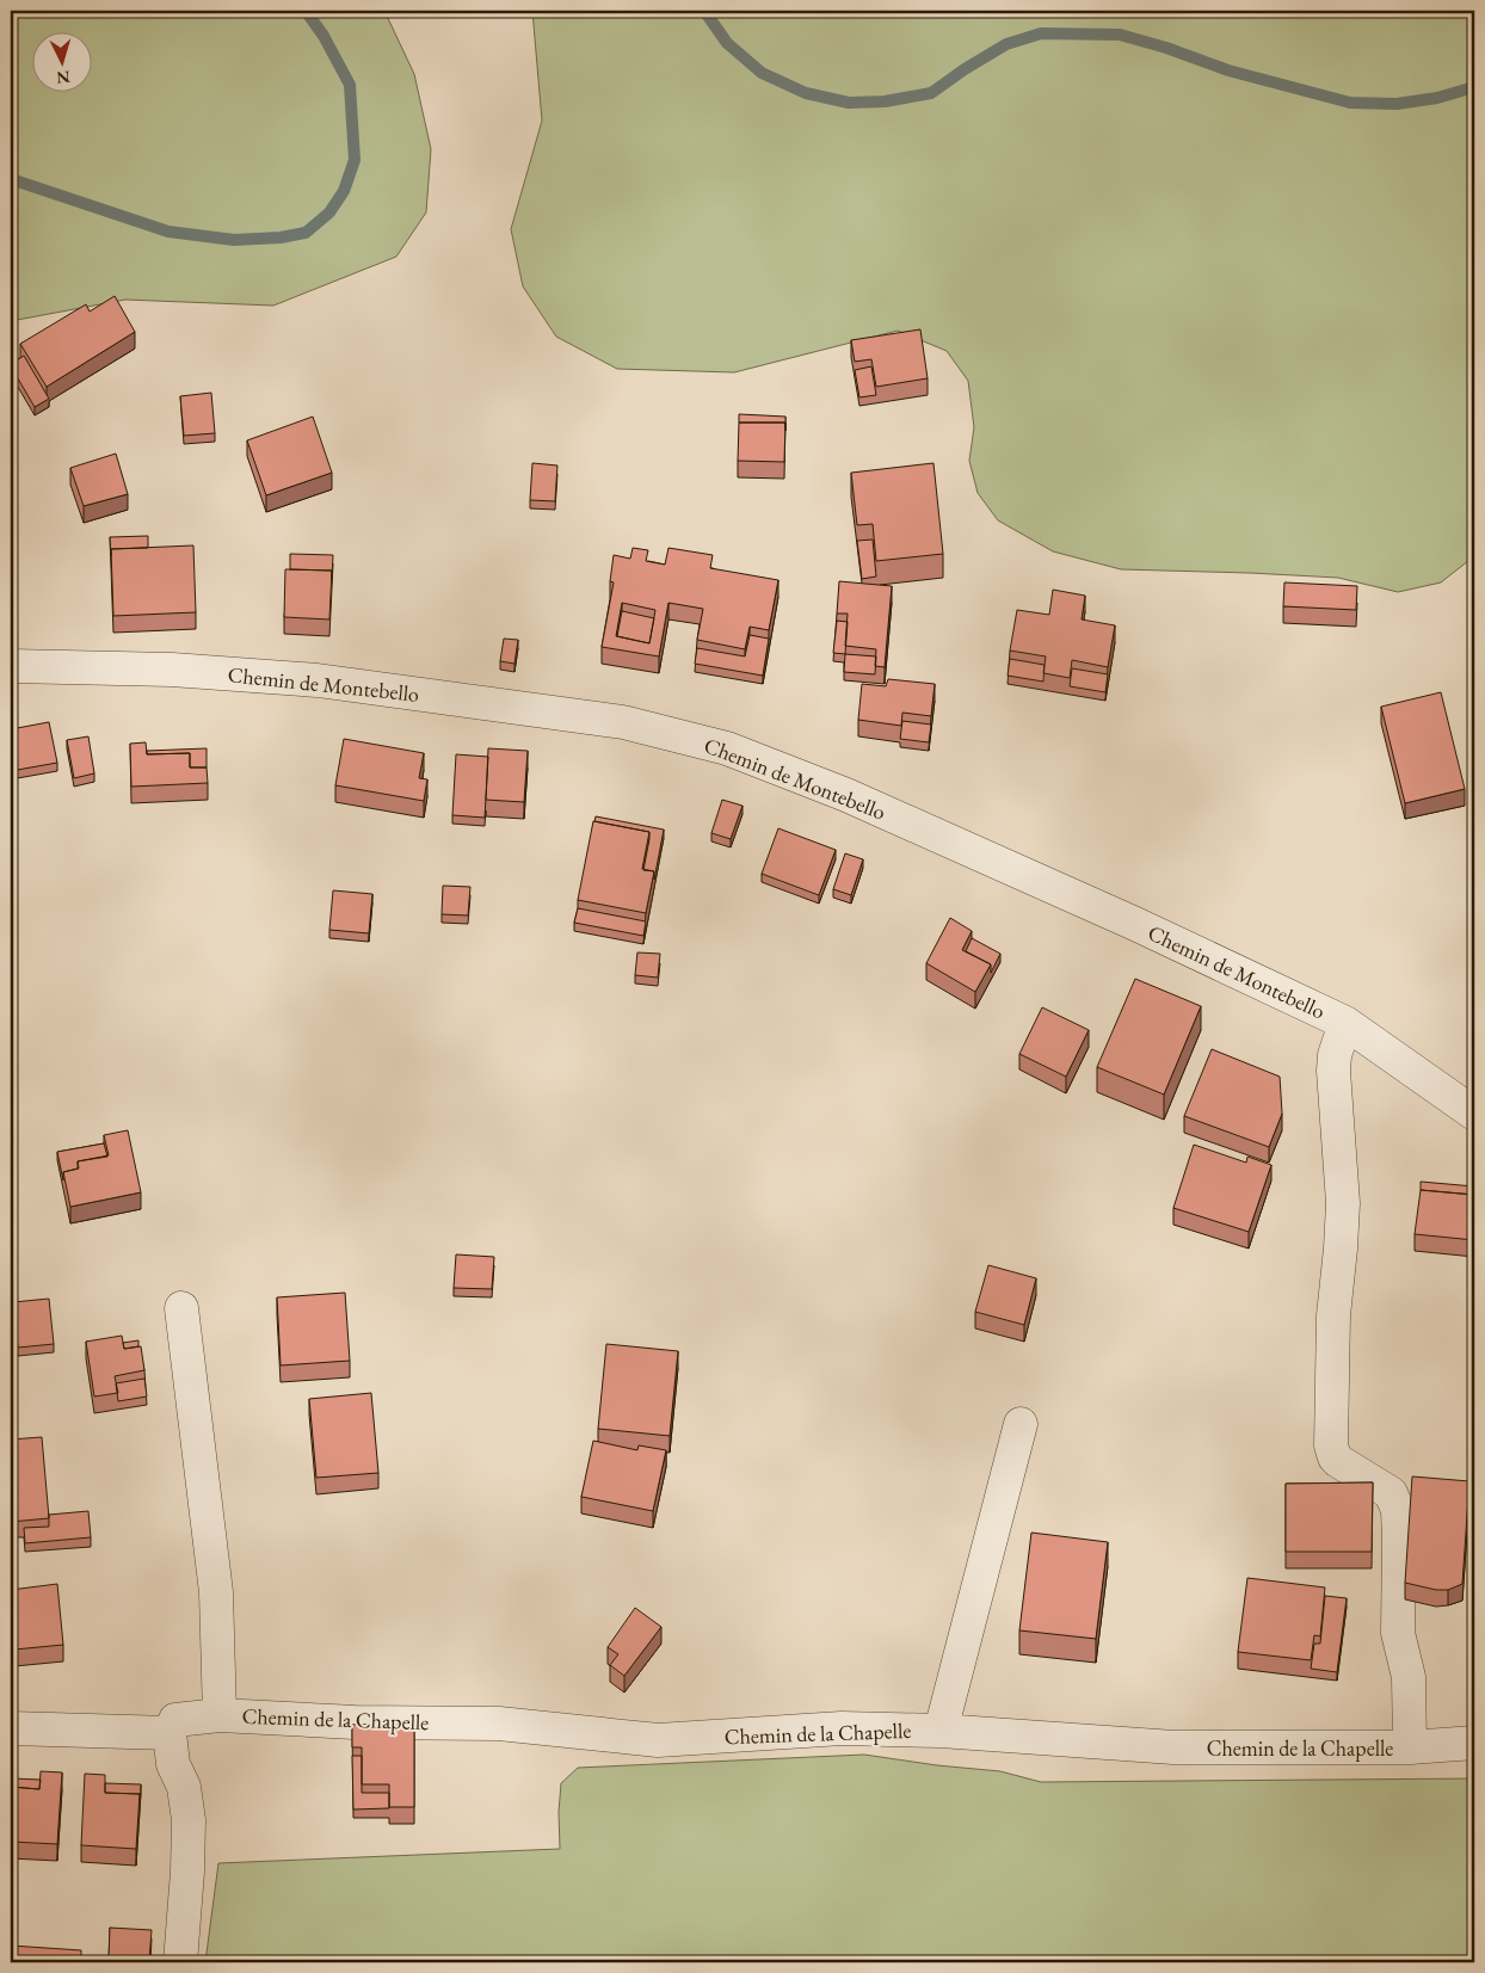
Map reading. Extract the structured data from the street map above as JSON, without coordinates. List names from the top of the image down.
{
  "streets": {
    "street": ["Chemin de Montebello", "Chemin de la Chapelle"]
  },
  "north": "bottom"
}
